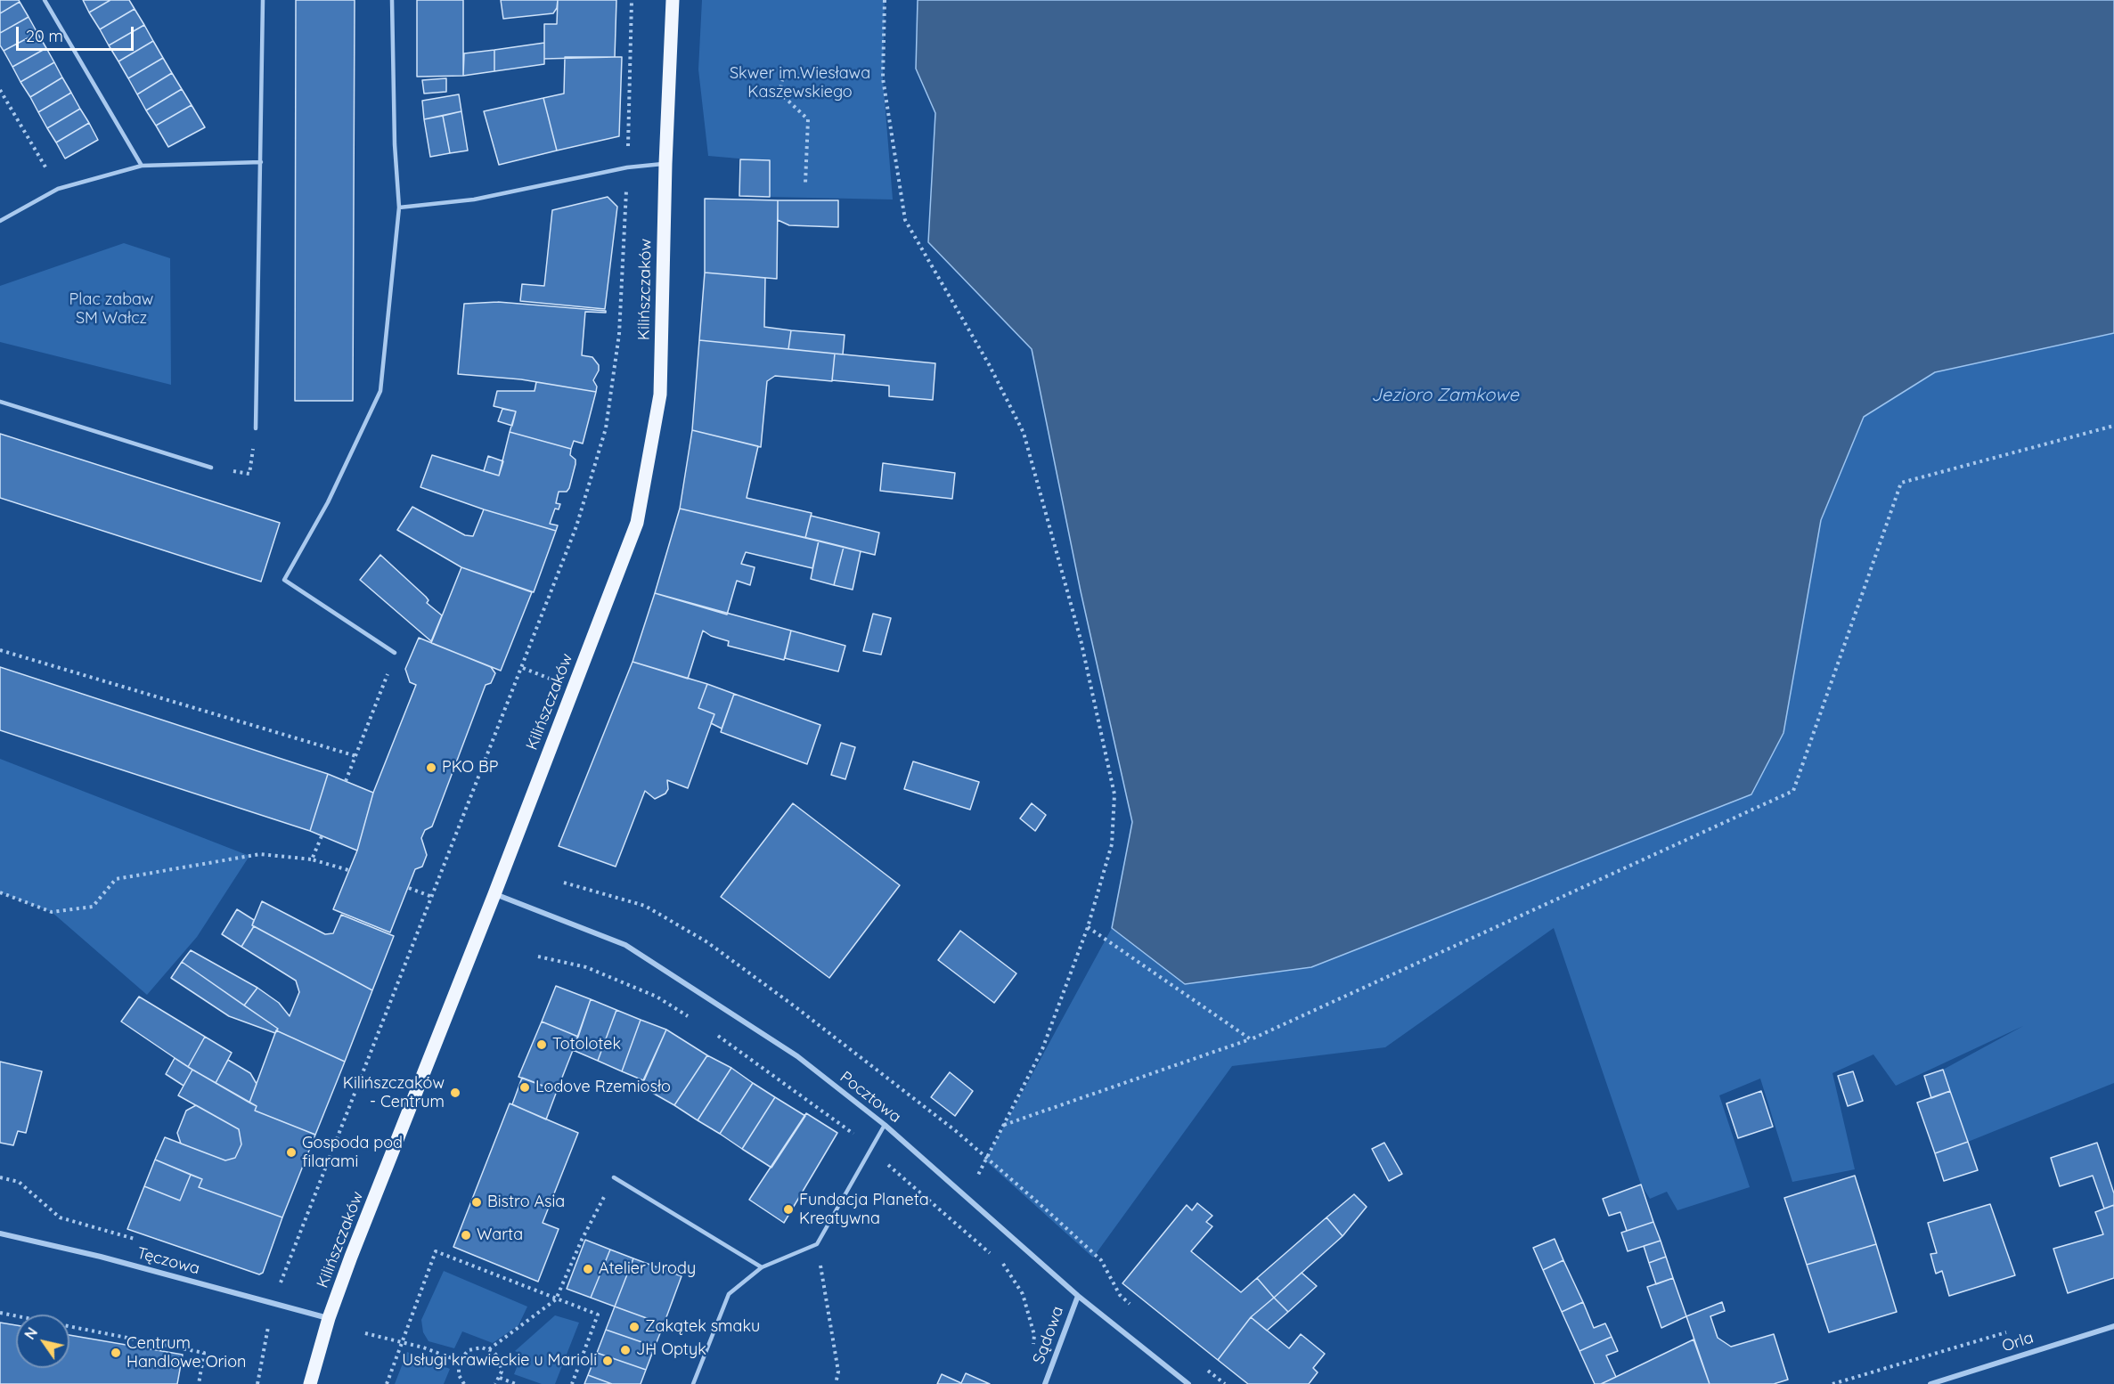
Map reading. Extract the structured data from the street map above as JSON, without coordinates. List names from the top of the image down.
{
  "streets": {
    "main road": ["Kilińszczaków"],
    "street": [
      "Pocztowa",
      "Tęczowa",
      "Sądowa",
      "Orla"
    ]
  },
  "crossings": [
    ["Kilińszczaków", "Pocztowa"],
    ["Kilińszczaków", "Tęczowa"],
    ["Pocztowa", "Sądowa"]
  ],
  "water": ["Jezioro Zamkowe"],
  "parks": ["Skwer im.Wiesława Kaszewskiego", "Plac zabaw SM Wałcz"],
  "places": [
    "PKO BP",
    "Totolotek",
    "Lodove Rzemiosło",
    "Kilińszczaków - Centrum",
    "Gospoda pod filarami",
    "Bistro Asia",
    "Fundacja Planeta Kreatywna",
    "Warta",
    "Atelier Urody",
    "Zakątek smaku",
    "JH Optyk",
    "Centrum Handlowe Orion",
    "Usługi krawieckie u Marioli"
  ],
  "scale_bar": "20 m",
  "north": "top left"
}
